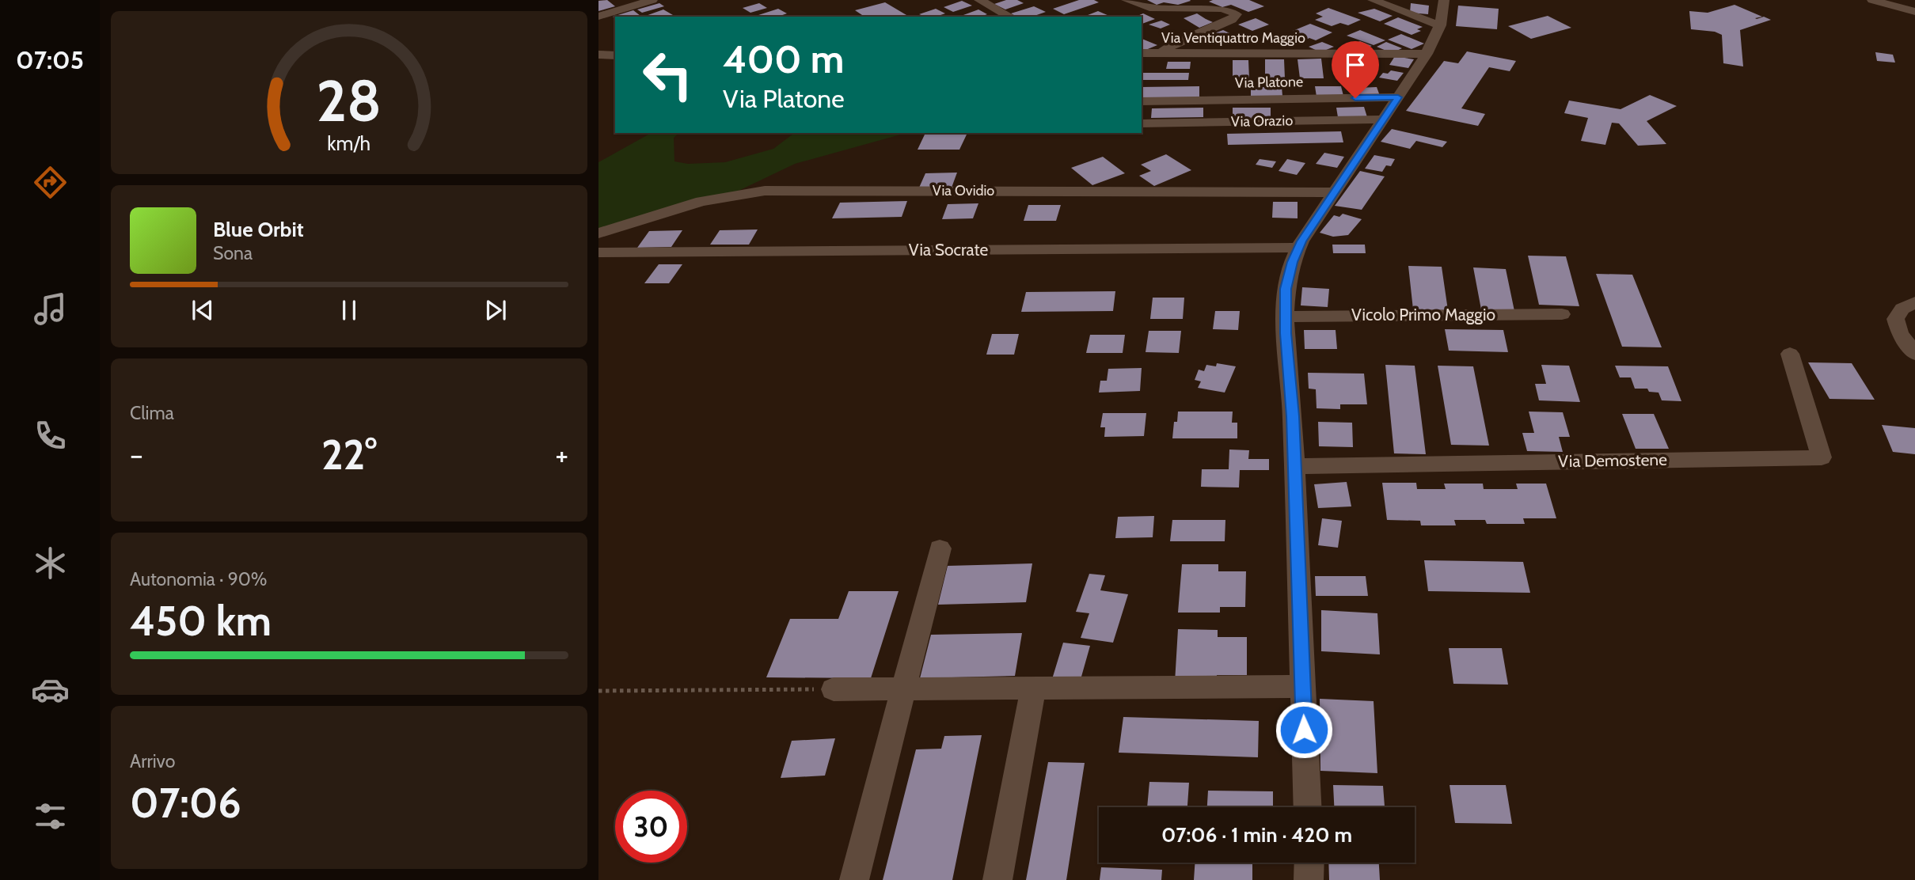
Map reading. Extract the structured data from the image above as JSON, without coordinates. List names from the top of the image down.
{
  "streets": {
    "street": [
      "Via Ventiquattro Maggio",
      "Via Platone",
      "Via Orazio",
      "Via Ovidio",
      "Via Socrate",
      "Vicolo Primo Maggio",
      "Via Demostene"
    ]
  },
  "page": {
    "tabs": "07:05",
    "turn": ["400 m", "Via Platone"],
    "song": ["Blue Orbit", "Sona"],
    "tile": [
      "Clima",
      ["Autonomia · 90%", "450 km"],
      ["Arrivo", "07:06"]
    ],
    "heat": ["−", "22°", "+"],
    "limit": "30",
    "trip": "07:06 · 1 min · 420 m",
    "gauge": ["28", "km/h"]
  }
}
